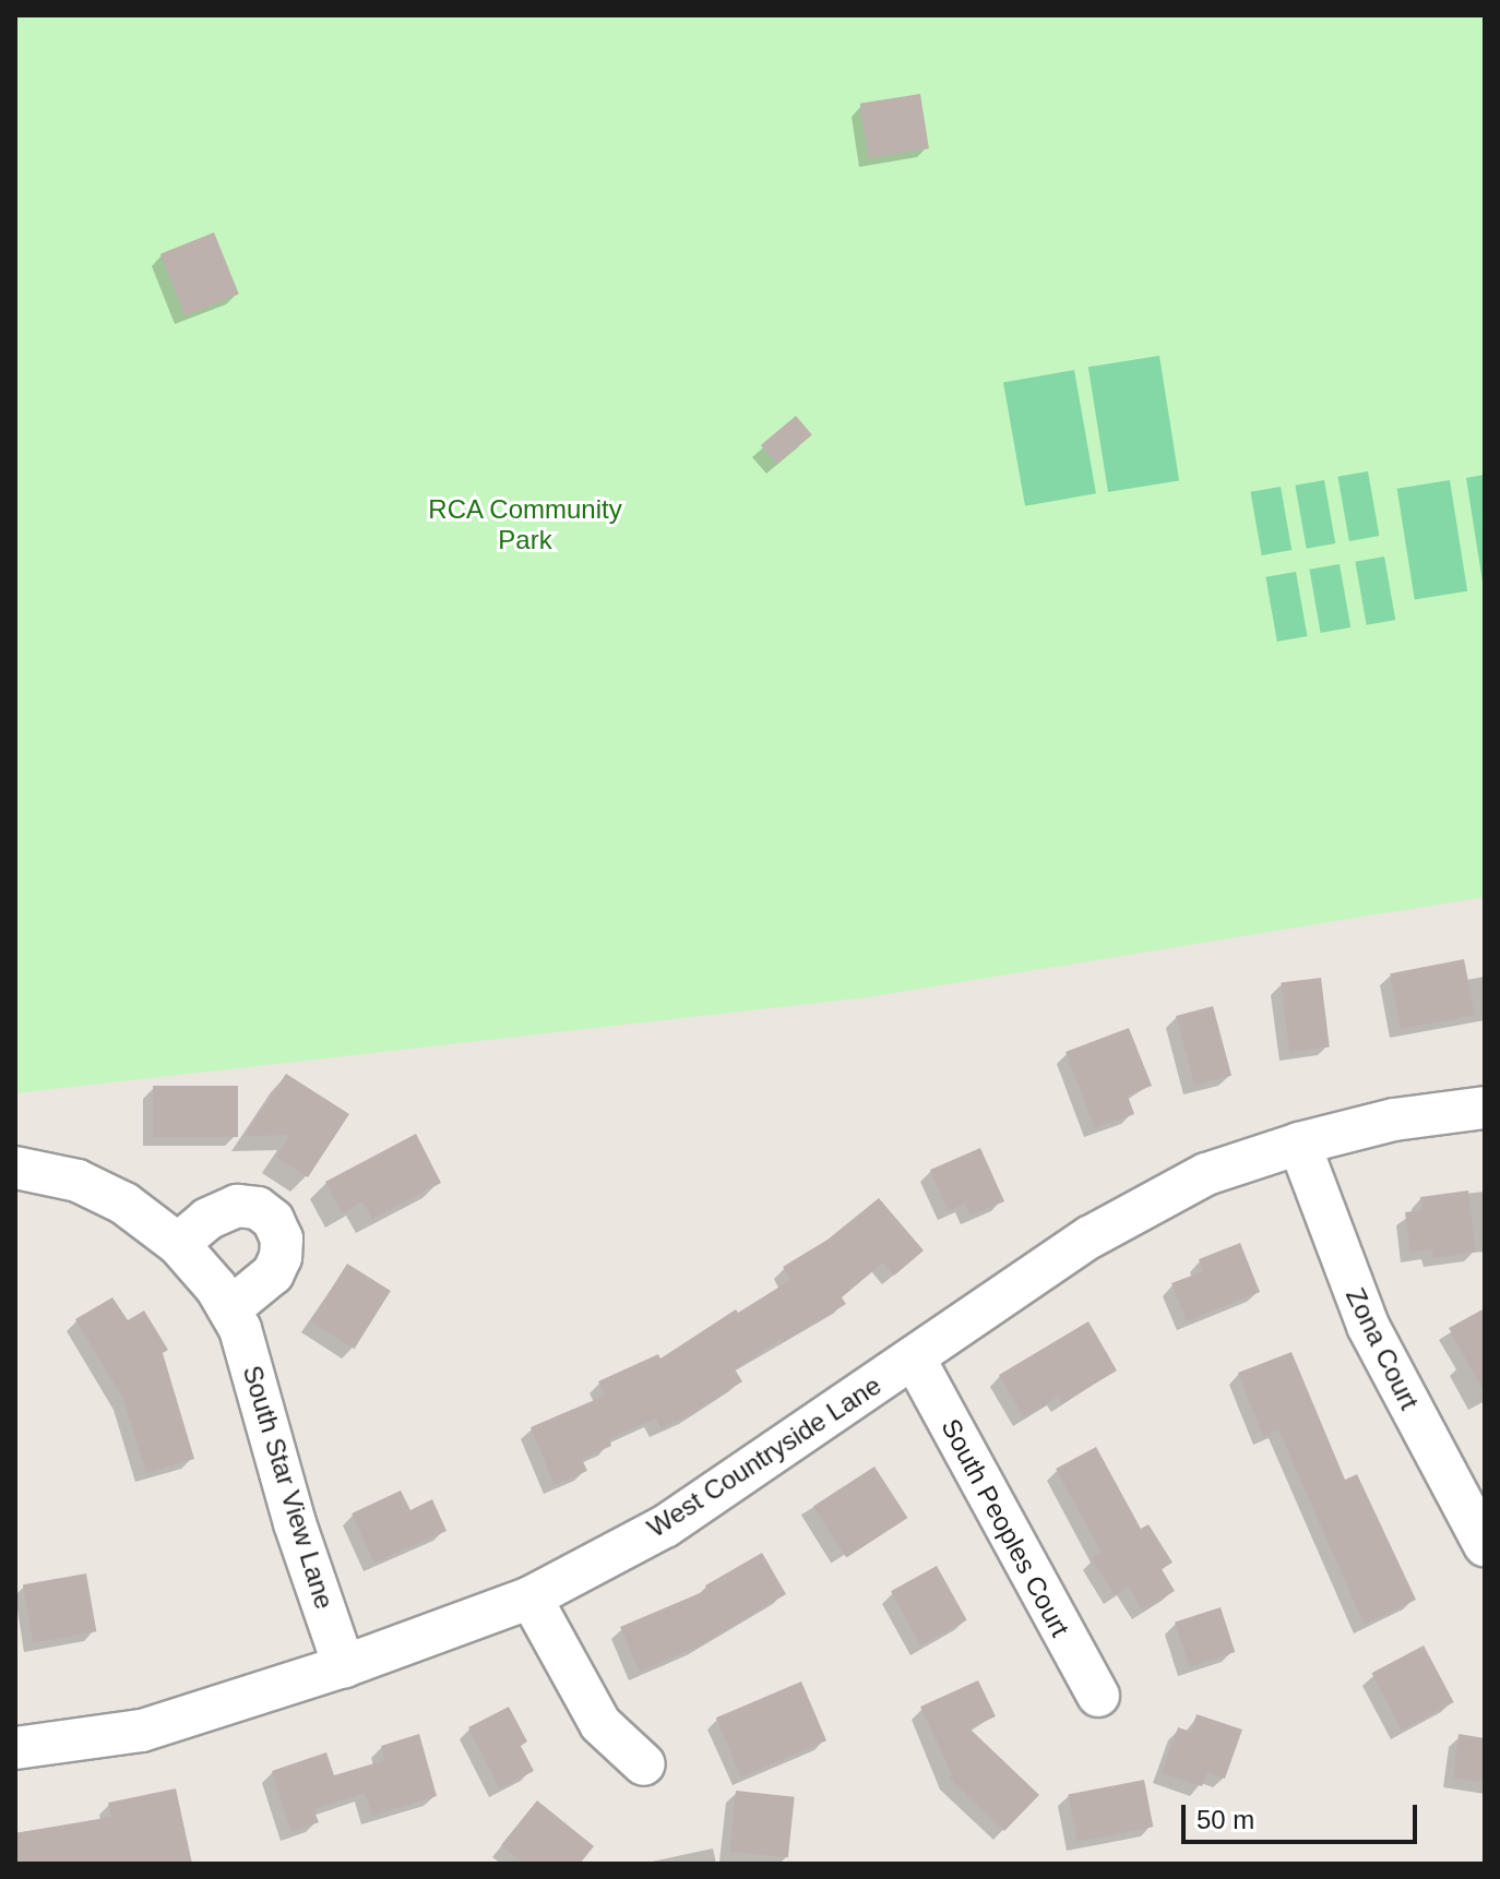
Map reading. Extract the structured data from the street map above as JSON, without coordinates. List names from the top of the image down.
{
  "streets": {
    "street": [
      "Zona Court",
      "West Countryside Lane",
      "South Star View Lane",
      "South Peoples Court"
    ]
  },
  "crossings": [
    ["Zona Court", "West Countryside Lane"],
    ["West Countryside Lane", "South Star View Lane"],
    ["West Countryside Lane", "South Peoples Court"]
  ],
  "parks": ["RCA Community Park"],
  "scale_bar": "50 m"
}
